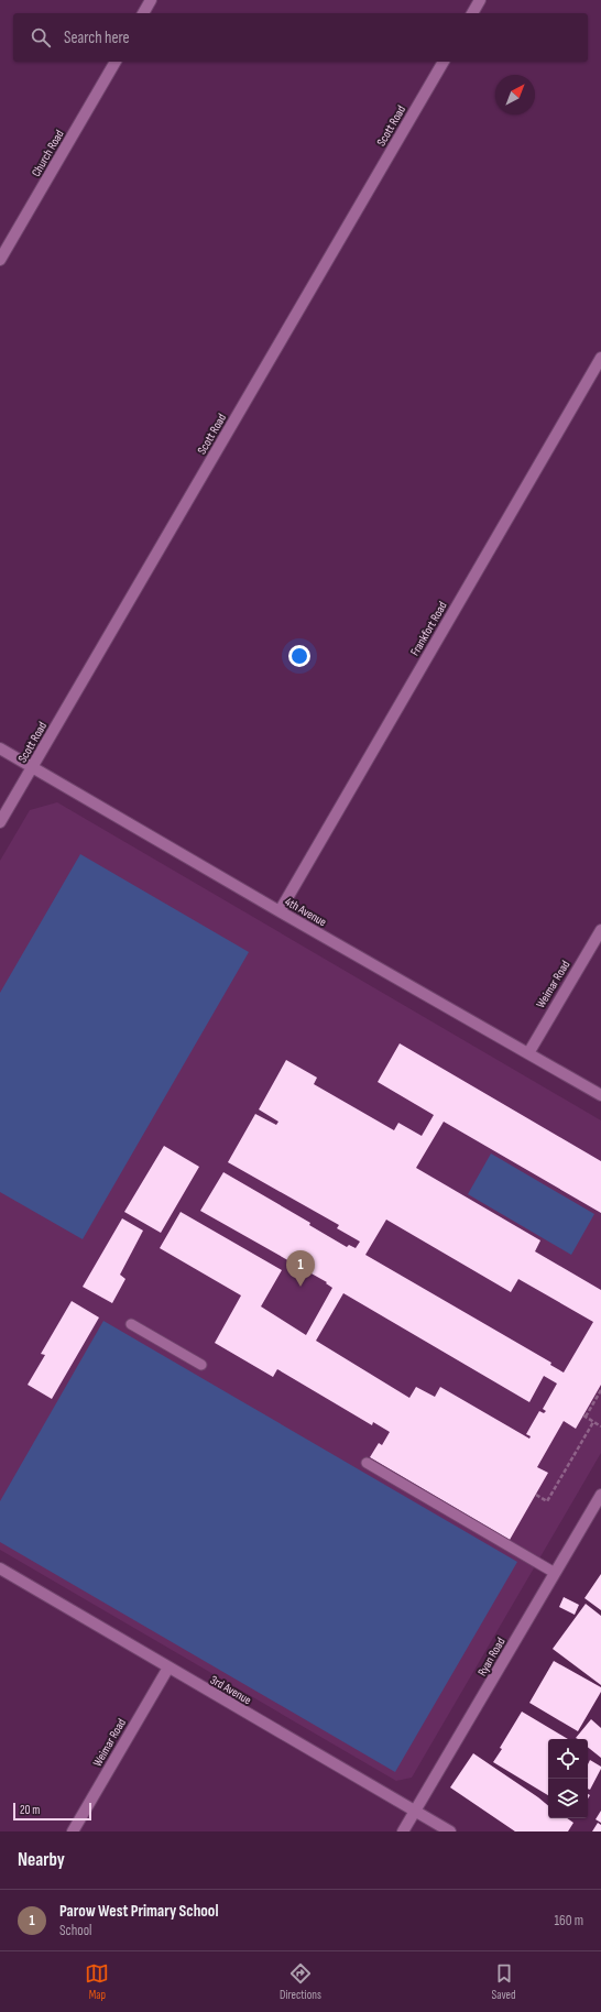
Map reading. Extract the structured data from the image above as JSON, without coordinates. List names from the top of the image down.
{
  "streets": {
    "street": [
      "Scott Road",
      "Church Road",
      "Frankfort Road",
      "4th Avenue",
      "Weimar Road",
      "Ryan Road",
      "3rd Avenue"
    ]
  },
  "crossings": [
    ["Scott Road", "4th Avenue"],
    ["Frankfort Road", "4th Avenue"],
    ["4th Avenue", "Weimar Road"],
    ["Weimar Road", "3rd Avenue"],
    ["Ryan Road", "3rd Avenue"]
  ],
  "scale_bar": "20 m",
  "north": "top right",
  "page": {
    "search": "Search here",
    "pins": "1",
    "scale": "20 m",
    "heading": "Nearby",
    "list": [
      {
        "mark": "1",
        "name": "Parow West Primary School",
        "note": "School",
        "value": "160 m"
      }
    ],
    "nav": ["Map", "Directions", "Saved"]
  }
}
